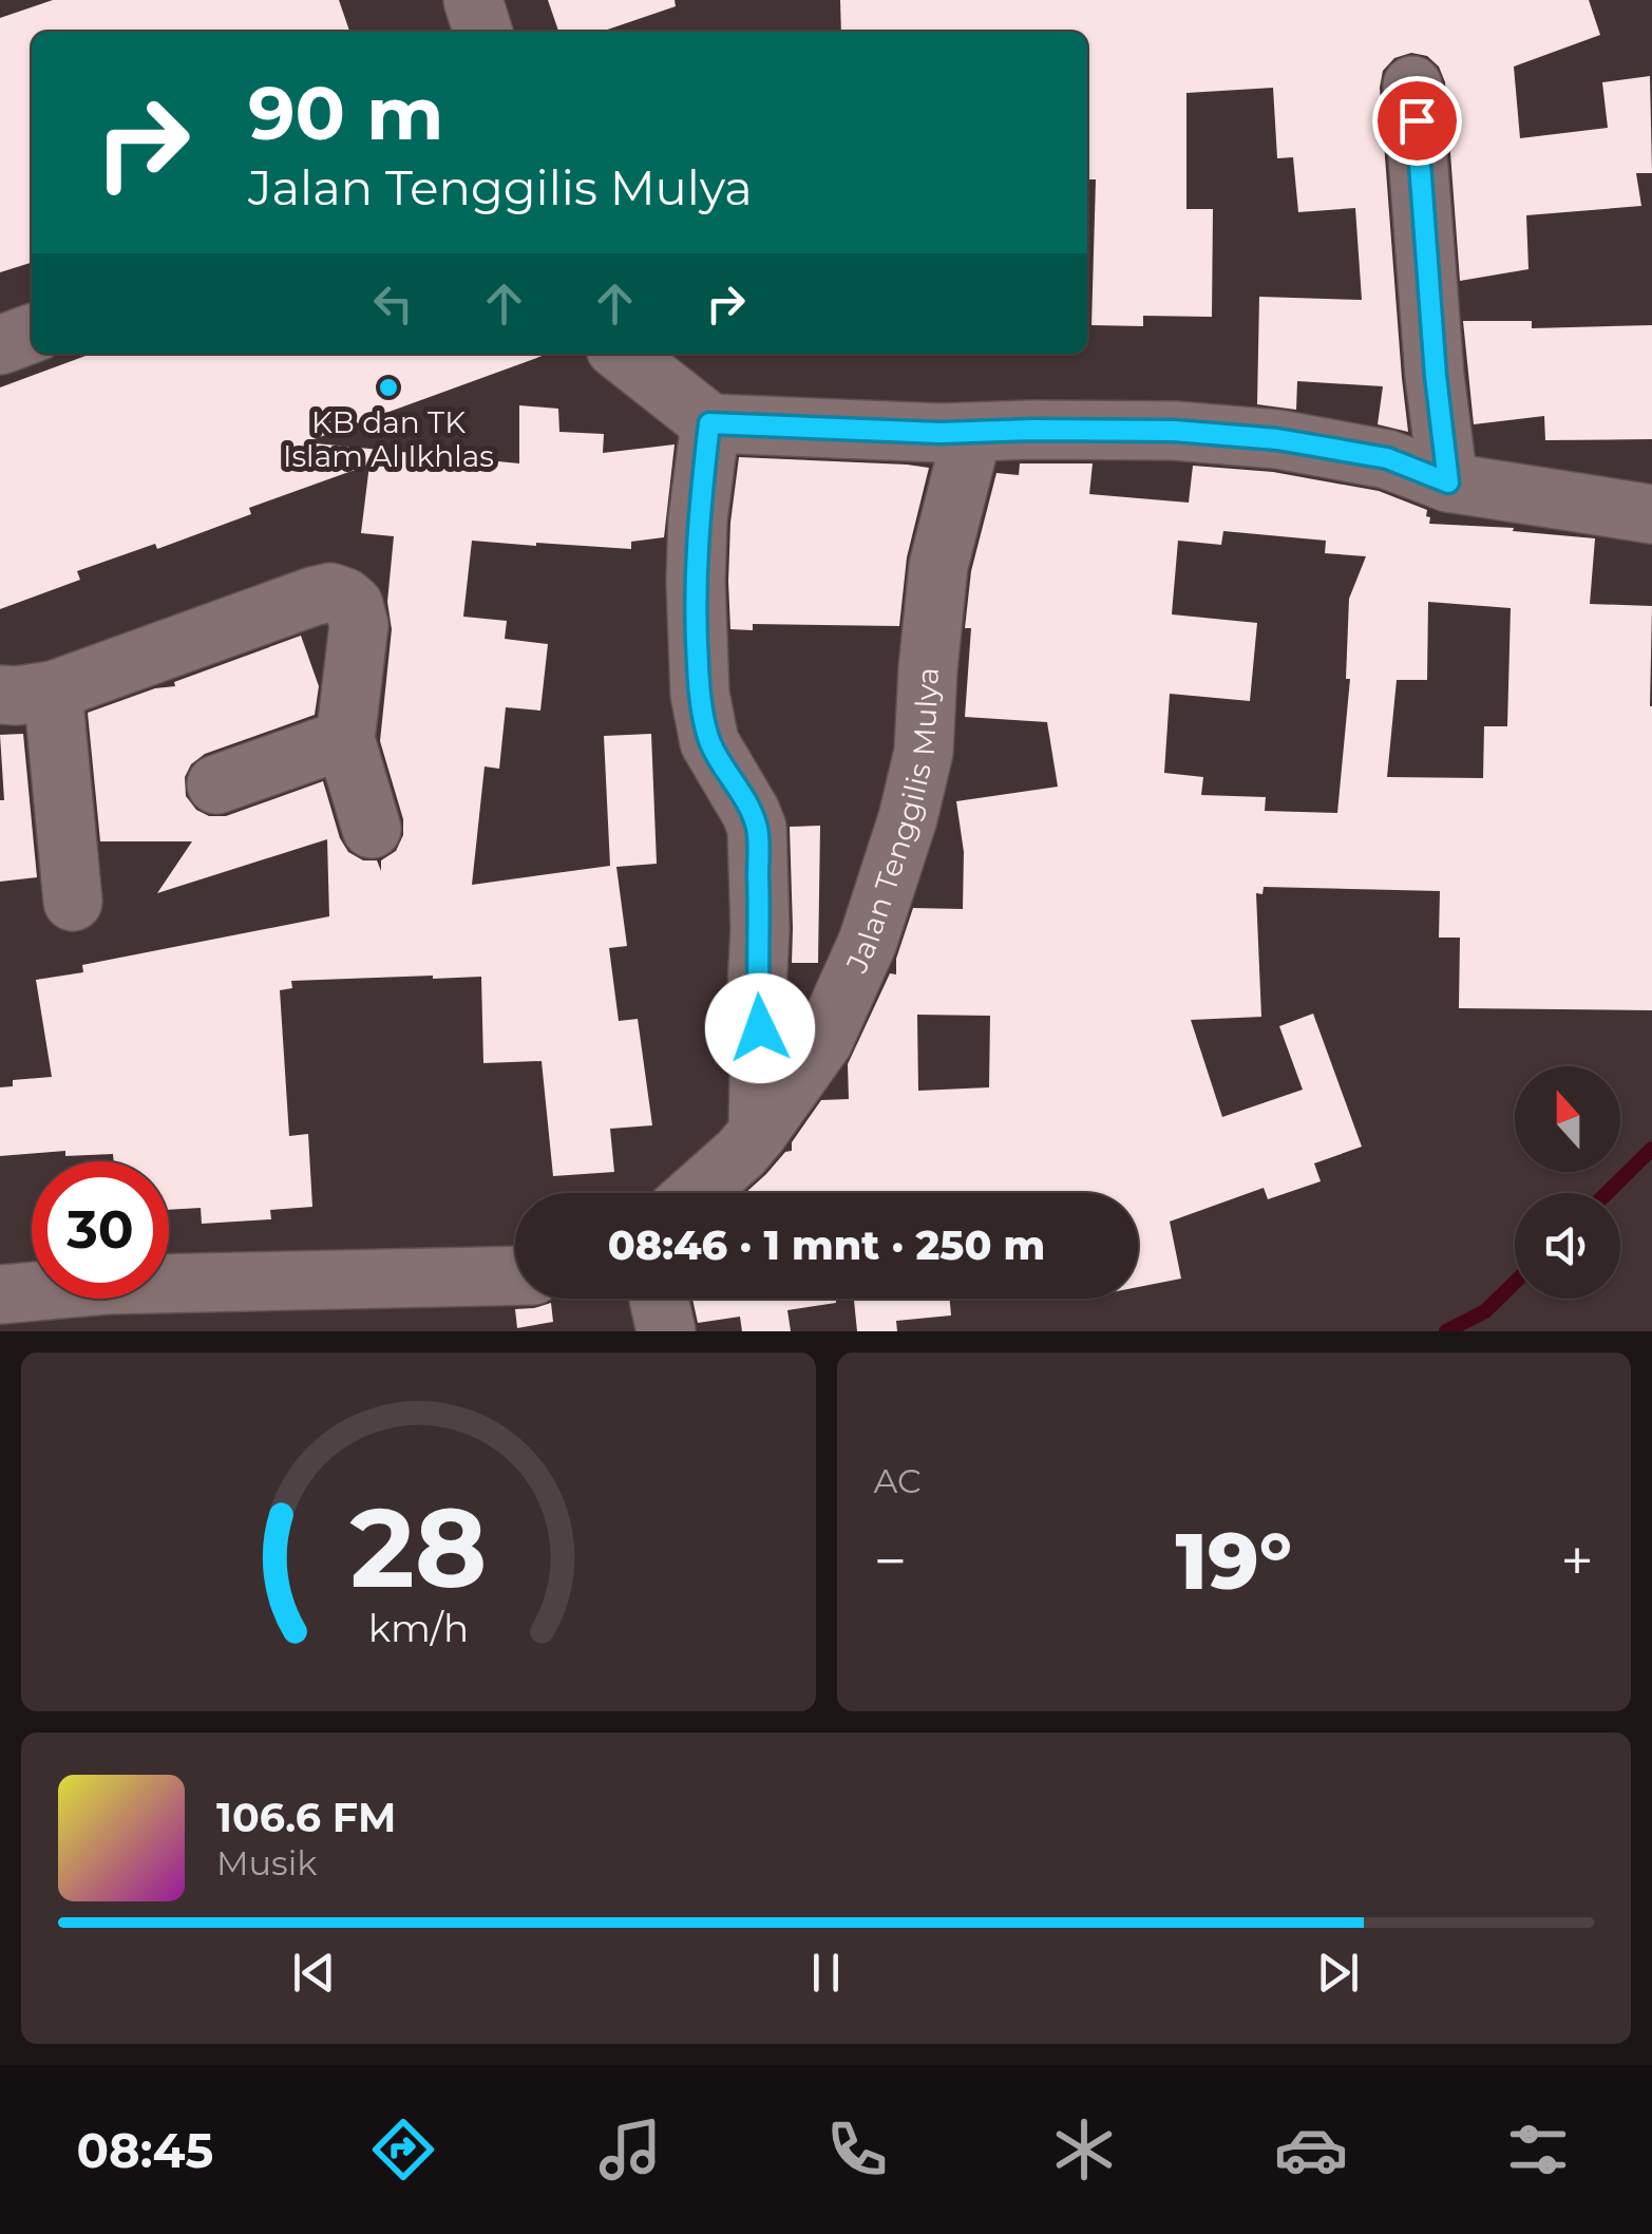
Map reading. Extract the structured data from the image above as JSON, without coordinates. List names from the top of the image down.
{
  "streets": {
    "street": ["Jalan Tenggilis Mulya"]
  },
  "places": ["KB dan TK Islam Al Ikhlas"],
  "north": "top",
  "page": {
    "turn": ["90 m", "Jalan Tenggilis Mulya"],
    "limit": "30",
    "trip": "08:46 · 1 mnt · 250 m",
    "tile": "AC",
    "heat": ["−", "19°", "+"],
    "song": ["106.6 FM", "Musik"],
    "tabs": "08:45",
    "gauge": ["28", "km/h"]
  }
}
